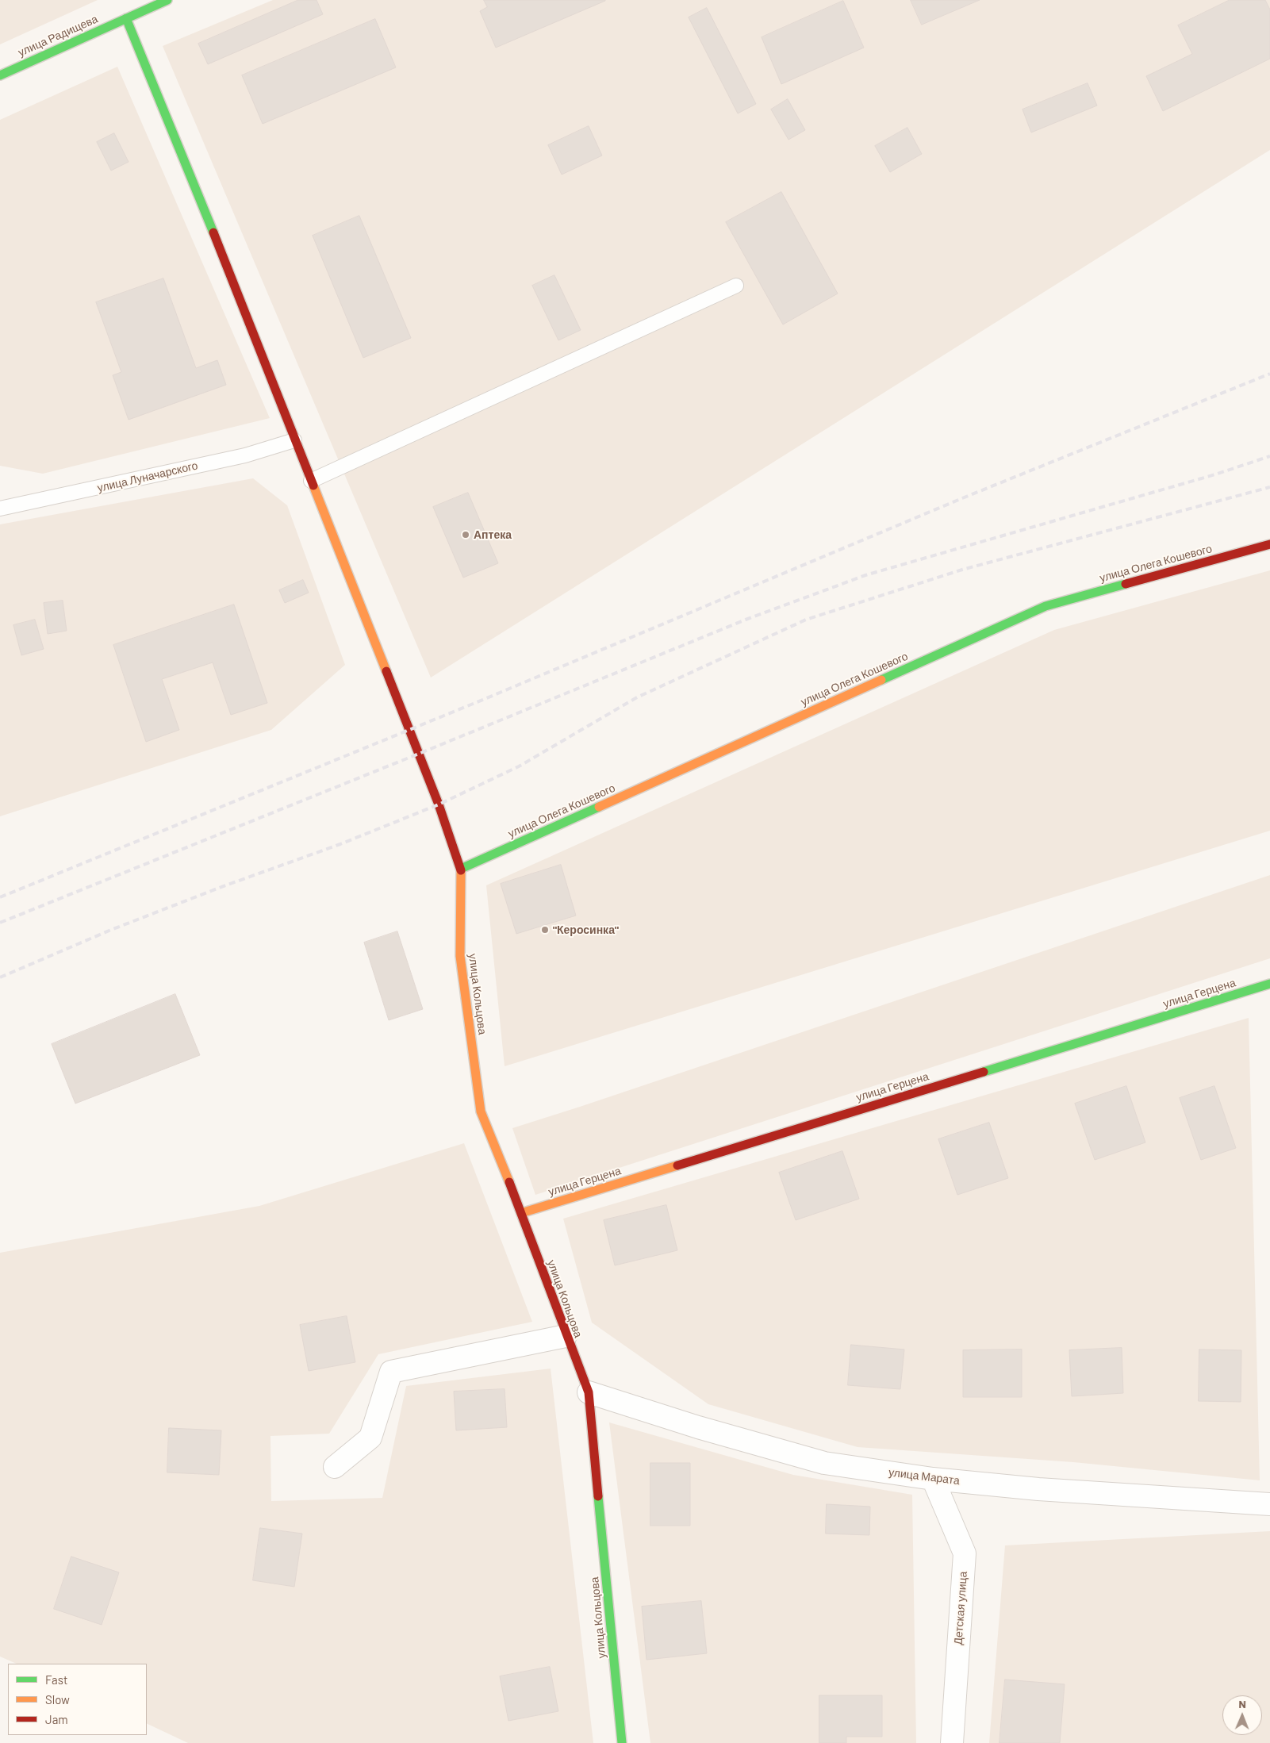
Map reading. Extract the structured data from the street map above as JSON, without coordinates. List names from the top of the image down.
{
  "streets": {
    "street": [
      "улица Радищева",
      "улица Олега Кошевого",
      "улица Герцена",
      "улица Кольцова",
      "улица Марата",
      "Детская улица"
    ],
    "lane": ["улица Луначарского"]
  },
  "crossings": [
    ["улица Радищева", "улица Кольцова"],
    ["улица Луначарского", "улица Кольцова"],
    ["улица Олега Кошевого", "улица Кольцова"],
    ["улица Герцена", "улица Кольцова"],
    ["улица Кольцова", "улица Марата"],
    ["улица Марата", "Детская улица"]
  ],
  "places": ["Аптека", "\"Керосинка\""],
  "legend": ["Fast", "Slow", "Jam"],
  "north": "top"
}
